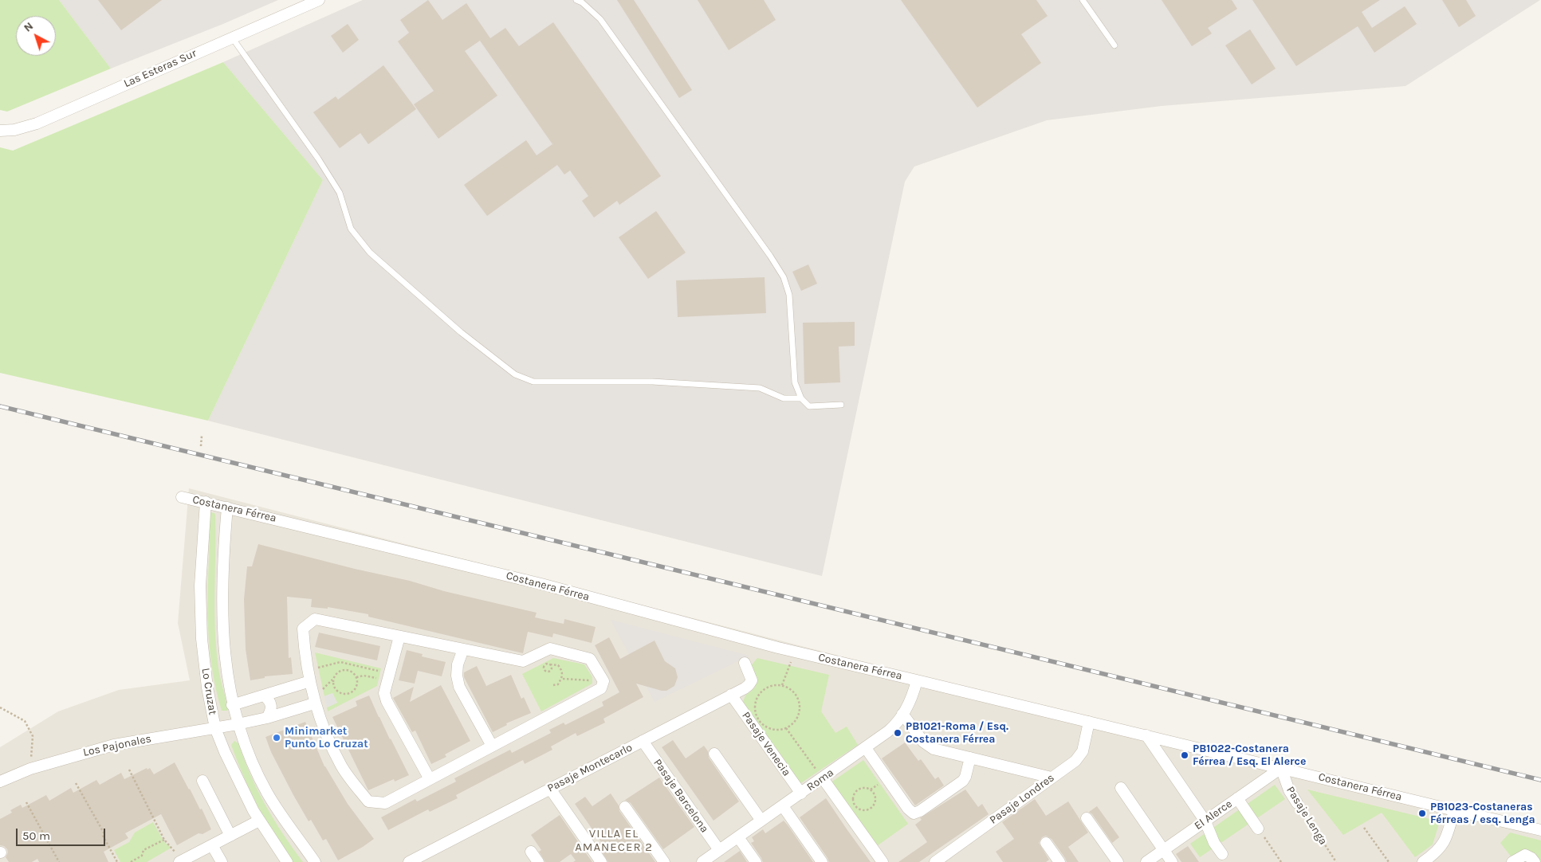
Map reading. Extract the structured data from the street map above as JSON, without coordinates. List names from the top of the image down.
{
  "streets": {
    "street": [
      "Las Esteras Sur",
      "Costanera Férrea",
      "Lo Cruzat",
      "Pasaje Venecia",
      "Los Pajonales",
      "Pasaje Montecarlo",
      "Roma",
      "Pasaje Barcelona",
      "Pasaje Londres",
      "El Alerce",
      "Pasaje Lenga"
    ]
  },
  "crossings": [
    ["Costanera Férrea", "Lo Cruzat"],
    ["Costanera Férrea", "Roma"],
    ["Costanera Férrea", "Pasaje Londres"],
    ["Costanera Férrea", "El Alerce"],
    ["Costanera Férrea", "Pasaje Lenga"],
    ["Lo Cruzat", "Los Pajonales"],
    ["Pasaje Venecia", "Pasaje Montecarlo"],
    ["Pasaje Venecia", "Roma"],
    ["Pasaje Montecarlo", "Pasaje Barcelona"],
    ["Roma", "Pasaje Barcelona"],
    ["El Alerce", "Pasaje Lenga"]
  ],
  "districts": ["VILLA EL AMANECER 2"],
  "places": [
    "PB1021-Roma / Esq. Costanera Férrea",
    "Minimarket Punto Lo Cruzat",
    "PB1022-Costanera Férrea / Esq. El Alerce",
    "PB1023-Costaneras Férreas / esq. Lenga"
  ],
  "scale_bar": "50 m",
  "north": "top left"
}
